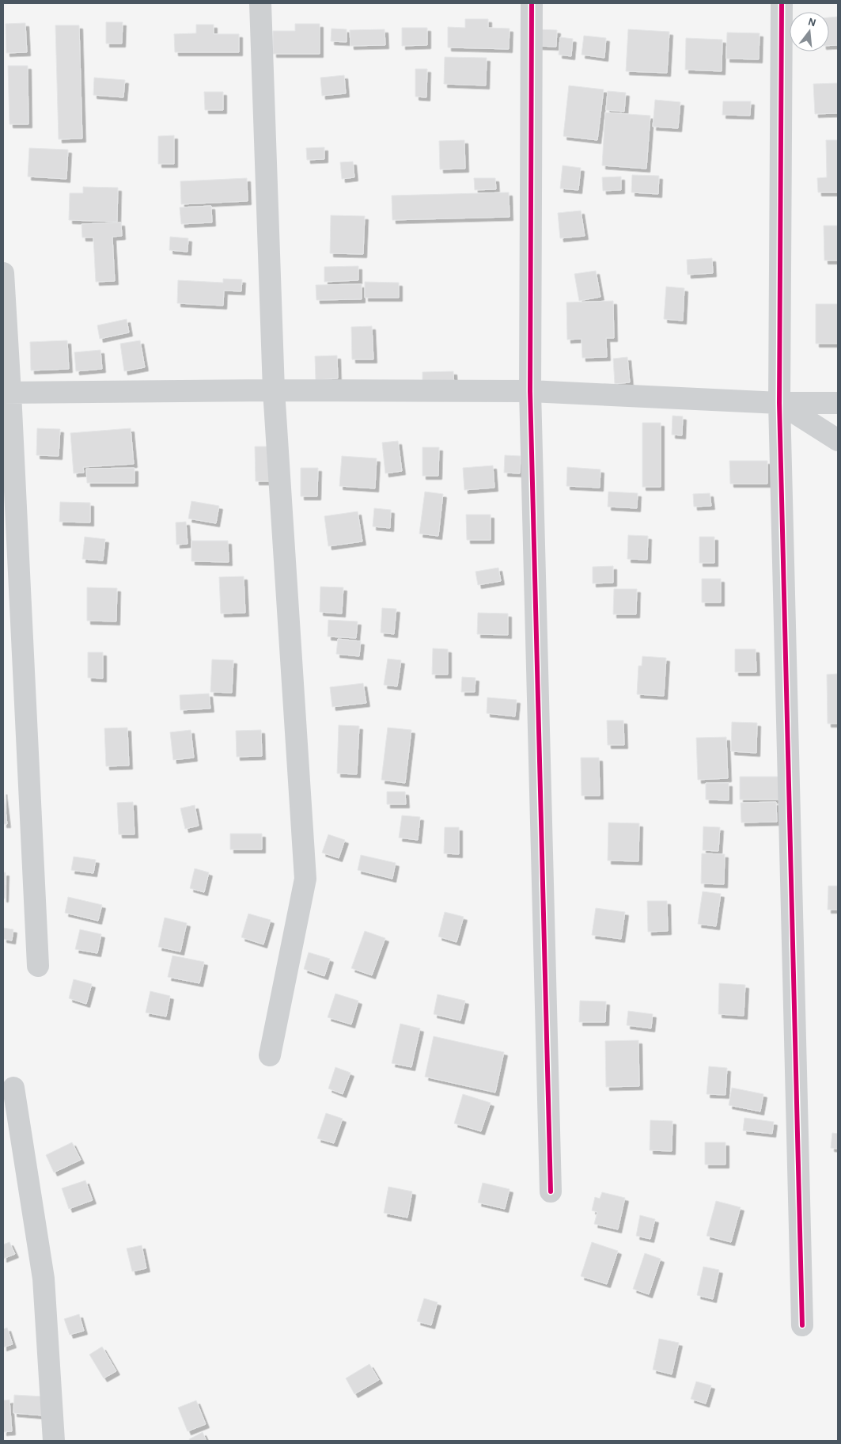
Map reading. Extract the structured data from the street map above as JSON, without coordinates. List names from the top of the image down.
{
  "north": "top"
}
